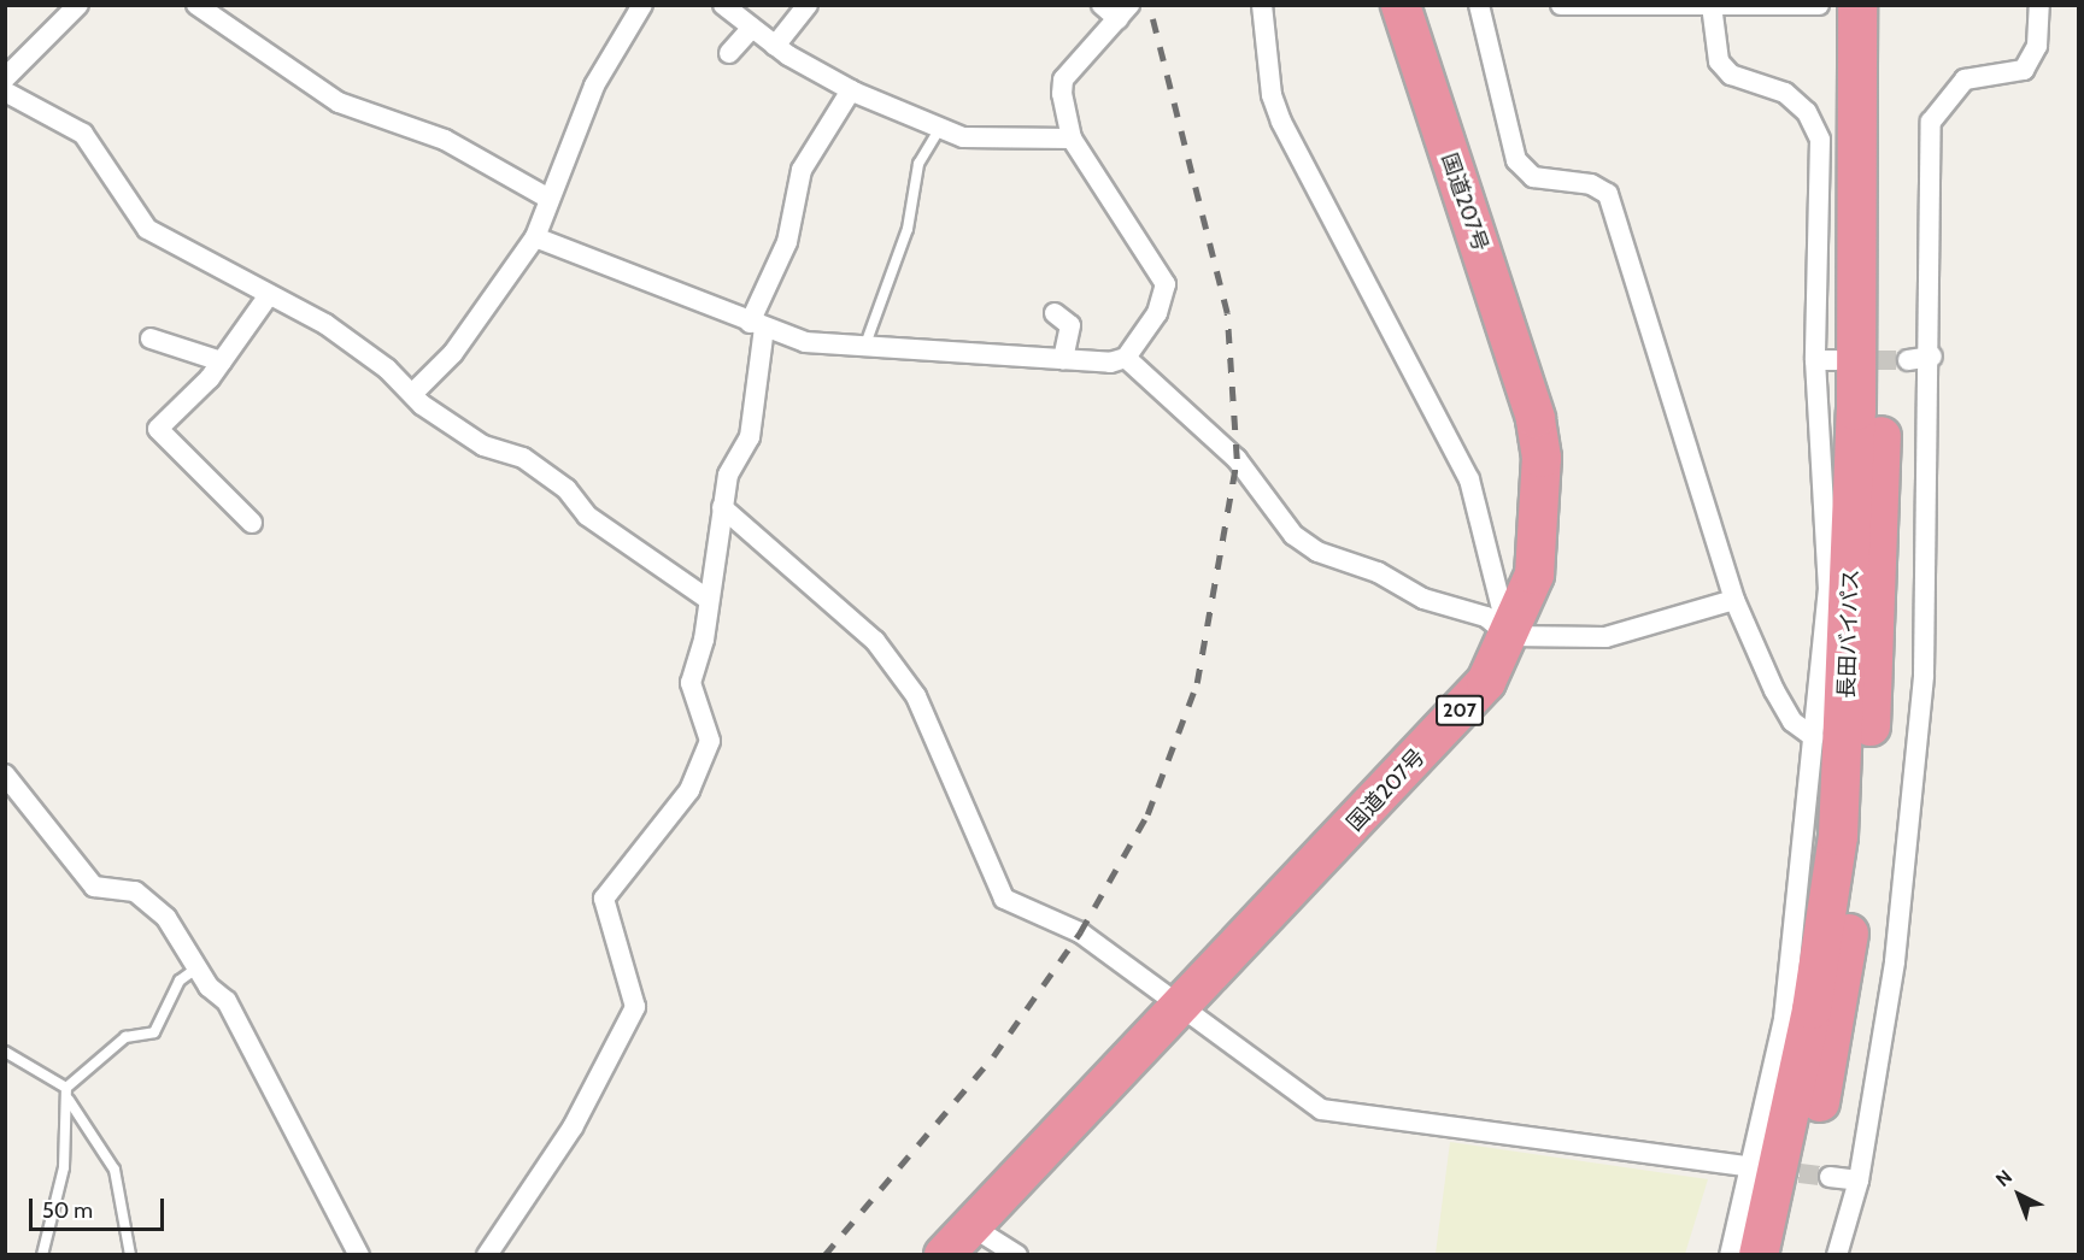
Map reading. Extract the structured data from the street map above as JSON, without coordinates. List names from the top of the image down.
{
  "streets": {
    "highway": ["国道207号", "長田バイパス", "207"]
  },
  "scale_bar": "50 m",
  "north": "top left"
}
